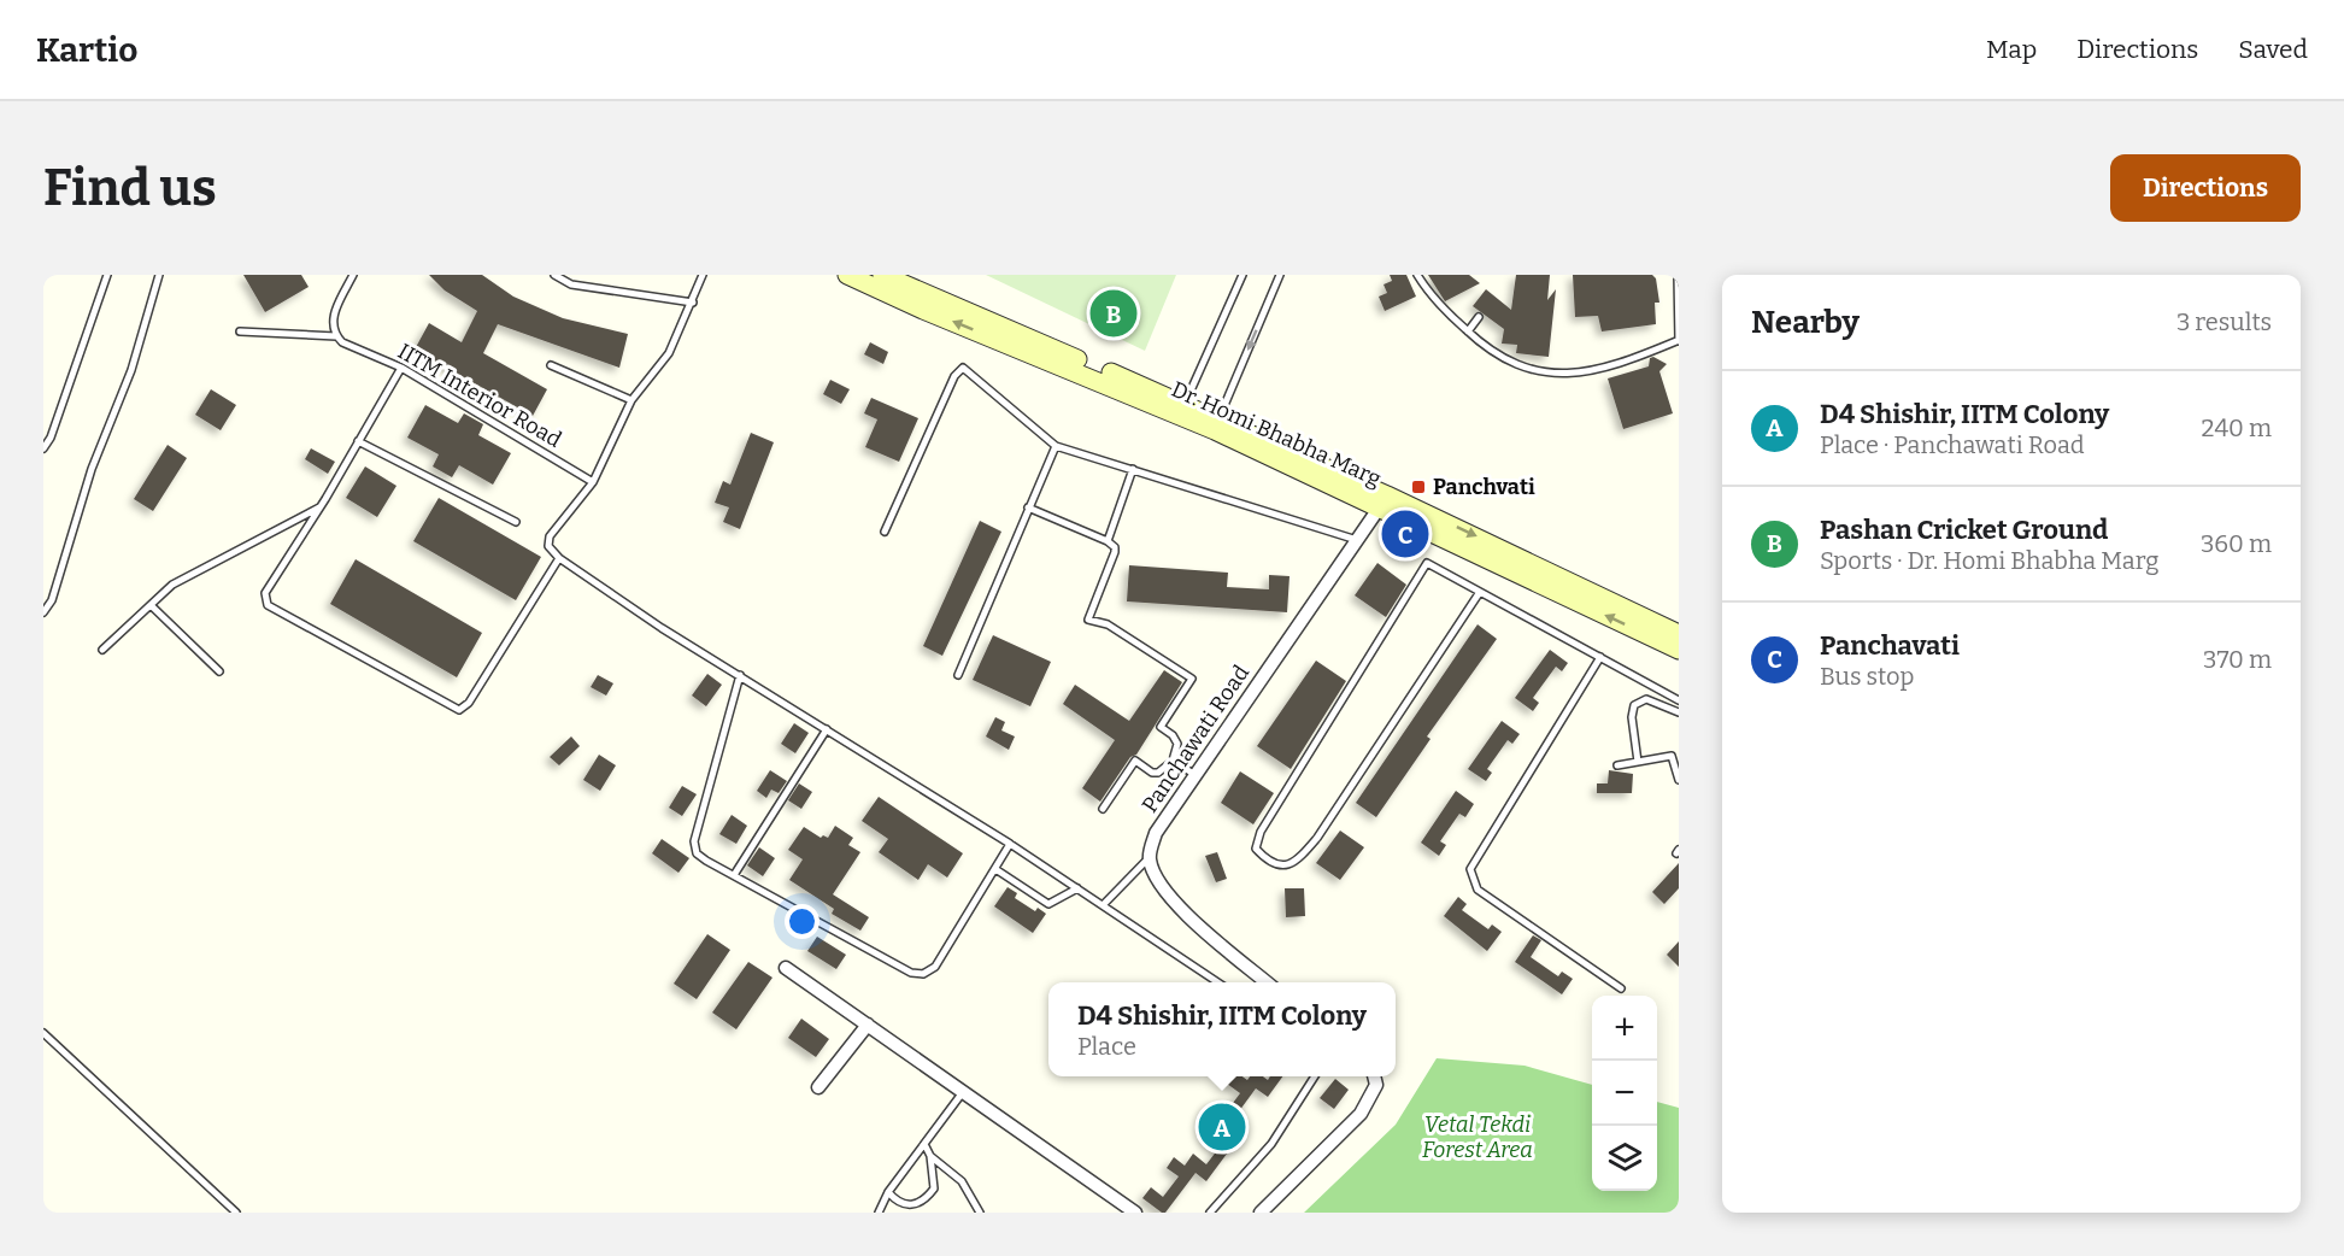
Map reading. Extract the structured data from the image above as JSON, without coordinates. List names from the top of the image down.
{
  "streets": {
    "main road": ["Dr. Homi Bhabha Marg"],
    "street": ["Panchawati Road"],
    "lane": ["IITM Interior Road"]
  },
  "crossings": [
    ["Dr. Homi Bhabha Marg", "Panchawati Road"]
  ],
  "parks": ["Vetal Tekdi Forest Area"],
  "places": {
    "transit": ["Panchvati"]
  },
  "page": {
    "header": "Kartio",
    "nav": ["Map", "Directions", "Saved"],
    "buttons": "Directions",
    "title": "Find us",
    "heading": ["Nearby", "3 results"],
    "pins": ["B", "C", "A"],
    "list": [
      {
        "mark": "A",
        "name": "D4 Shishir, IITM Colony",
        "note": "Place · Panchawati Road",
        "value": "240 m"
      },
      {
        "mark": "B",
        "name": "Pashan Cricket Ground",
        "note": "Sports · Dr. Homi Bhabha Marg",
        "value": "360 m"
      },
      {
        "mark": "C",
        "name": "Panchavati",
        "note": "Bus stop",
        "value": "370 m"
      }
    ],
    "popup": ["D4 Shishir, IITM Colony", "Place"],
    "map_buttons": ["+", "−"]
  }
}
